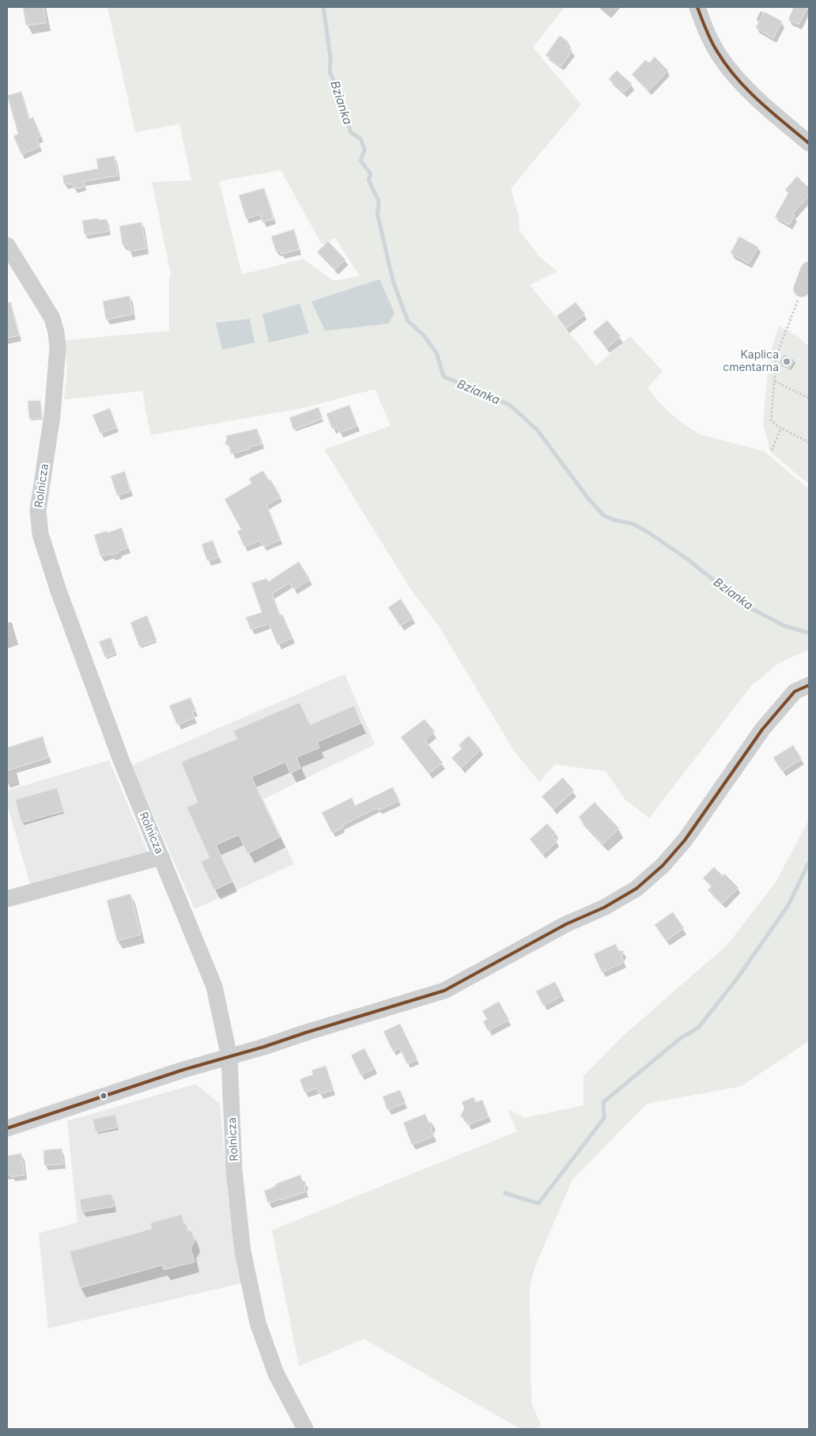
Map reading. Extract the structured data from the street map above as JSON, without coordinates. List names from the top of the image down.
{
  "streets": {
    "street": ["Rolnicza"]
  },
  "water": ["Bzianka"],
  "places": ["Kaplica cmentarna"]
}
